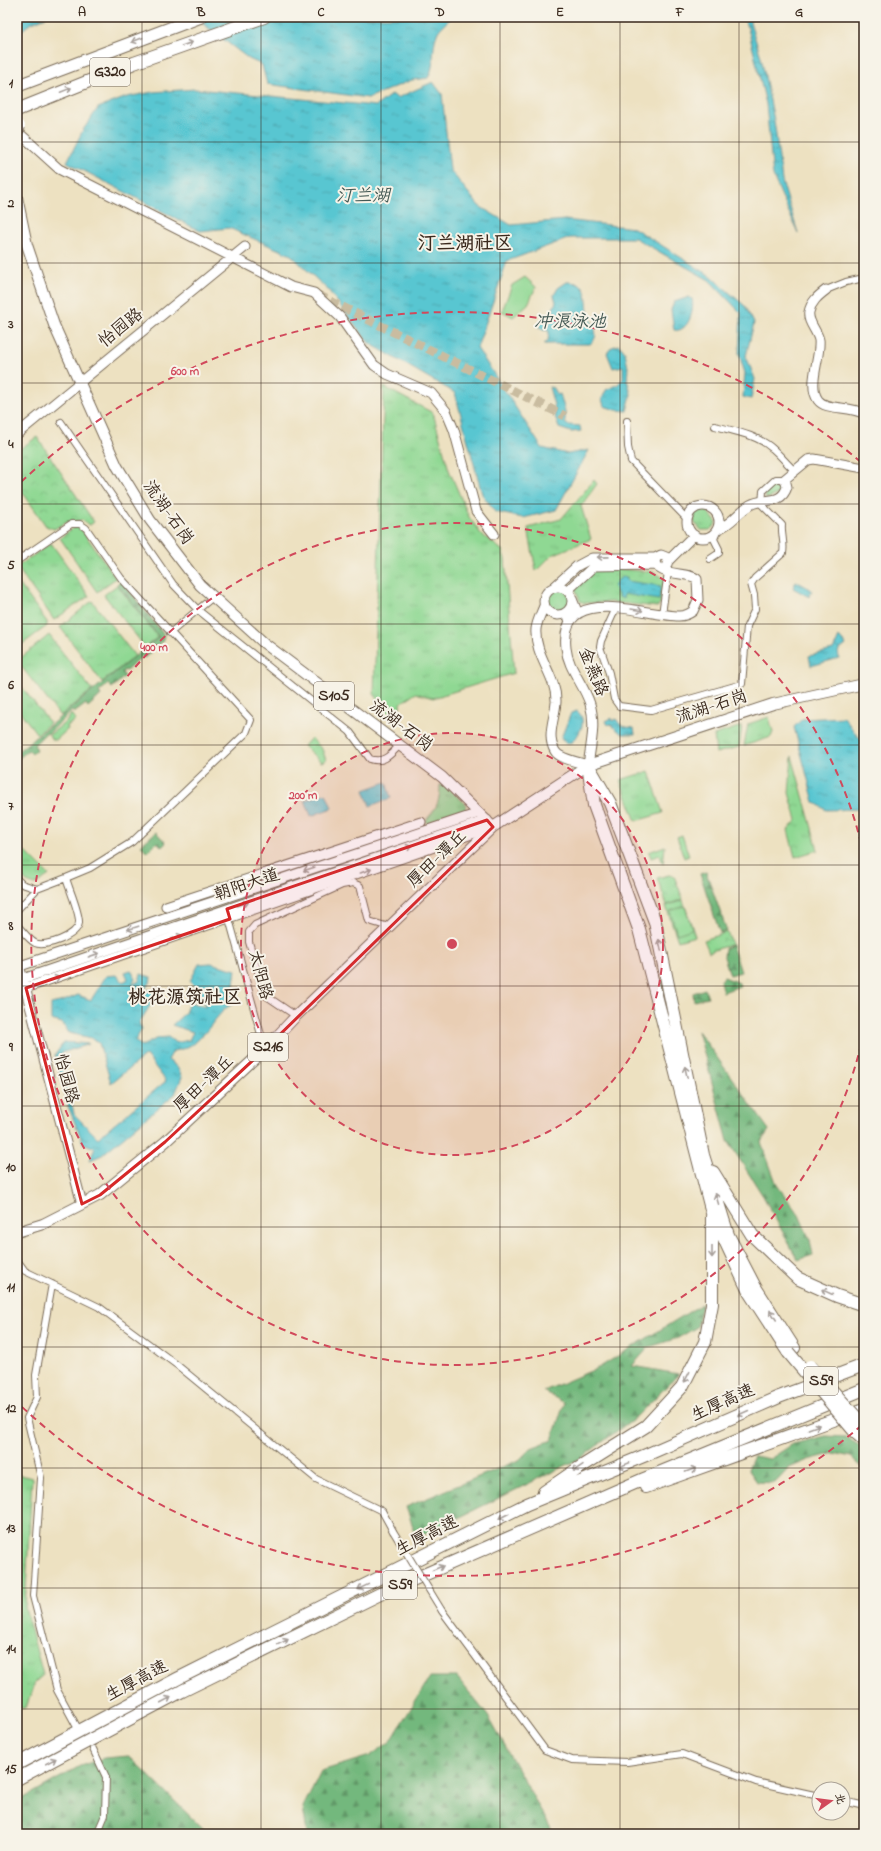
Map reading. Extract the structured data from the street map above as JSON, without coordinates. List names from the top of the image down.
{
  "streets": {
    "highway": ["G320", "S59", "生厚高速"],
    "main road": [
      "流湖-石岗",
      "S105",
      "厚田-潭丘",
      "S216"
    ],
    "street": [
      "怡园路",
      "金燕路",
      "朝阳大道",
      "太阳路"
    ]
  },
  "crossings": [
    ["怡园路", "流湖-石岗"],
    ["怡园路", "厚田-潭丘"],
    ["怡园路", "朝阳大道"],
    ["流湖-石岗", "金燕路"],
    ["流湖-石岗", "厚田-潭丘"],
    ["流湖-石岗", "朝阳大道"],
    ["厚田-潭丘", "朝阳大道"],
    ["厚田-潭丘", "太阳路"],
    ["朝阳大道", "太阳路"]
  ],
  "districts": ["汀兰湖社区", "桃花源筑社区"],
  "water": ["汀兰湖", "冲浪泳池"],
  "north": "right",
  "grid": {
    "columns": [
      "A",
      "B",
      "C",
      "D",
      "E",
      "F",
      "G"
    ],
    "rows": [
      "1",
      "2",
      "3",
      "4",
      "5",
      "6",
      "7",
      "8",
      "9",
      "10",
      "11",
      "12",
      "13",
      "14",
      "15"
    ]
  },
  "rings": ["600 m", "400 m", "200 m"]
}
